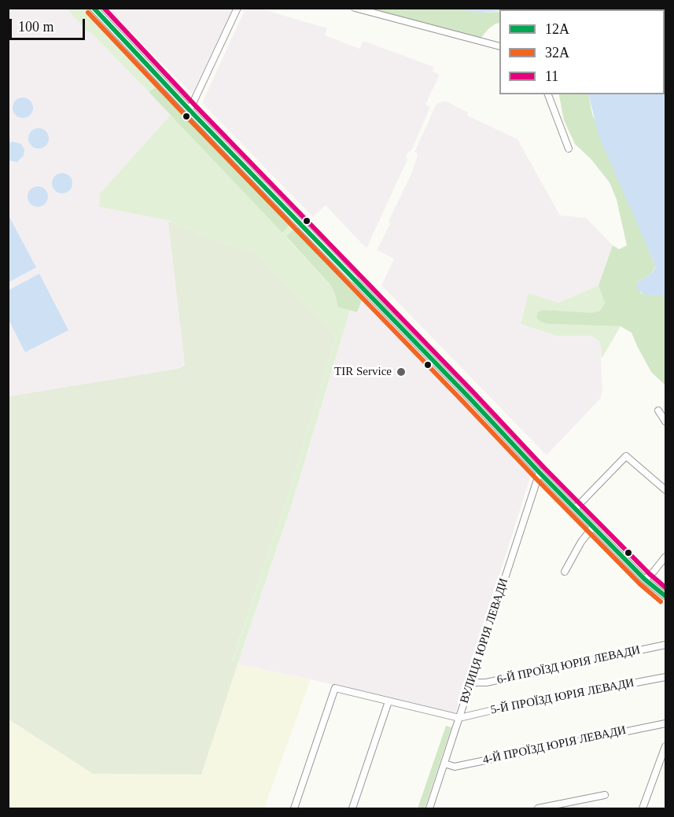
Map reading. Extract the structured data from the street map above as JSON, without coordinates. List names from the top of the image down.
{
  "streets": {
    "street": [
      "ВУЛИЦЯ ЮРІЯ ЛЕВАДИ",
      "6-Й ПРОЇЗД ЮРІЯ ЛЕВАДИ",
      "5-Й ПРОЇЗД ЮРІЯ ЛЕВАДИ",
      "4-Й ПРОЇЗД ЮРІЯ ЛЕВАДИ"
    ]
  },
  "crossings": [
    ["ВУЛИЦЯ ЮРІЯ ЛЕВАДИ", "6-Й ПРОЇЗД ЮРІЯ ЛЕВАДИ"],
    ["ВУЛИЦЯ ЮРІЯ ЛЕВАДИ", "5-Й ПРОЇЗД ЮРІЯ ЛЕВАДИ"],
    ["ВУЛИЦЯ ЮРІЯ ЛЕВАДИ", "4-Й ПРОЇЗД ЮРІЯ ЛЕВАДИ"]
  ],
  "places": ["TIR Service"],
  "lines": ["transit line 12А", "transit line 11", "transit line 32А"],
  "legend": ["12А", "32А", "11"],
  "scale_bar": "100 m"
}
